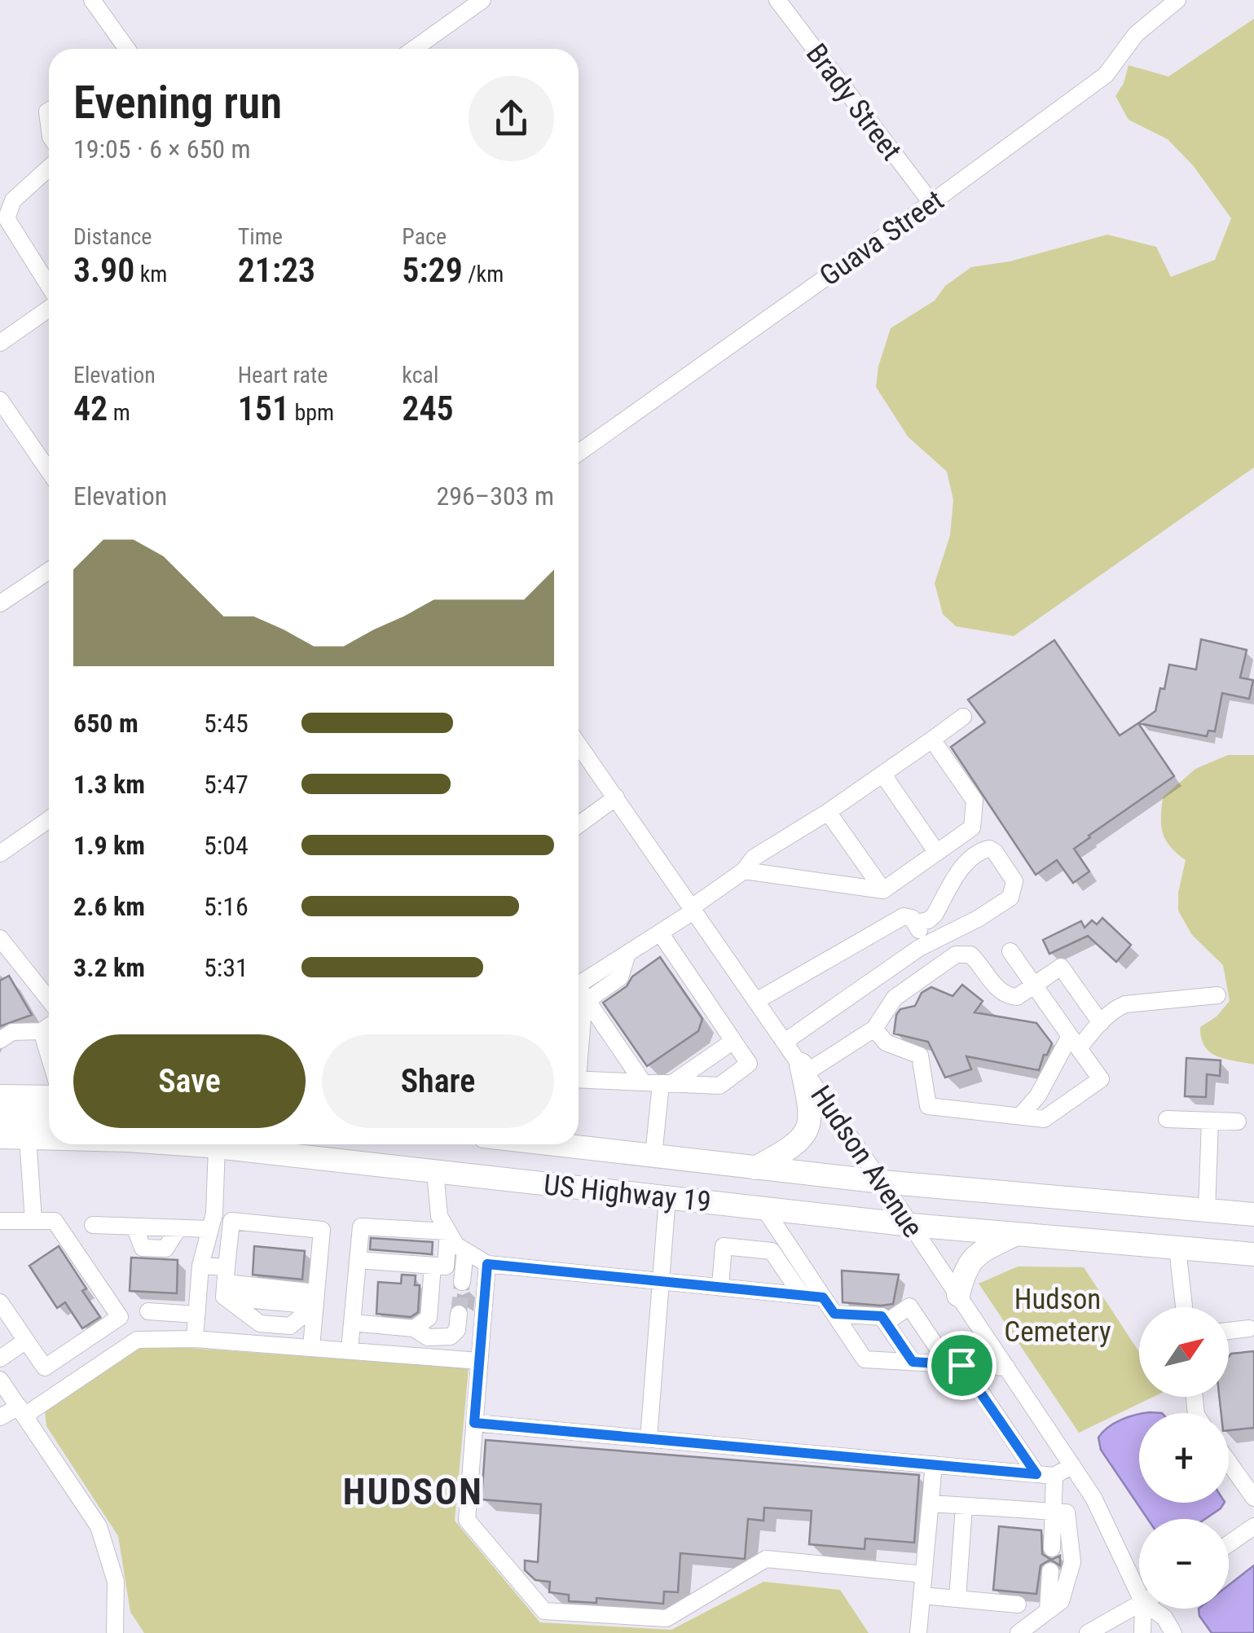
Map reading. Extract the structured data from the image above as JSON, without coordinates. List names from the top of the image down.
{
  "streets": {
    "highway": ["US Highway 19"],
    "street": ["Brady Street", "Guava Street", "Hudson Avenue"]
  },
  "crossings": [
    ["Brady Street", "Guava Street"],
    ["Hudson Avenue", "US Highway 19"]
  ],
  "districts": ["HUDSON"],
  "parks": ["Hudson Cemetery"],
  "north": "top right",
  "page": {
    "heading": ["Evening run", "19:05 · 6 × 650 m"],
    "stats": [
      ["Distance", "3.90 km"],
      ["Time", "21:23"],
      ["Pace", "5:29 /km"],
      ["Elevation", "42 m"],
      ["Heart rate", "151 bpm"],
      ["kcal", "245"]
    ],
    "chart": ["Elevation", "296–303 m"],
    "list": [
      {
        "name": "650 m",
        "note": "5:45"
      },
      {
        "name": "1.3 km",
        "note": "5:47"
      },
      {
        "name": "1.9 km",
        "note": "5:04"
      },
      {
        "name": "2.6 km",
        "note": "5:16"
      },
      {
        "name": "3.2 km",
        "note": "5:31"
      }
    ],
    "buttons": ["Save", "Share"],
    "map_buttons": ["+", "−"]
  }
}
